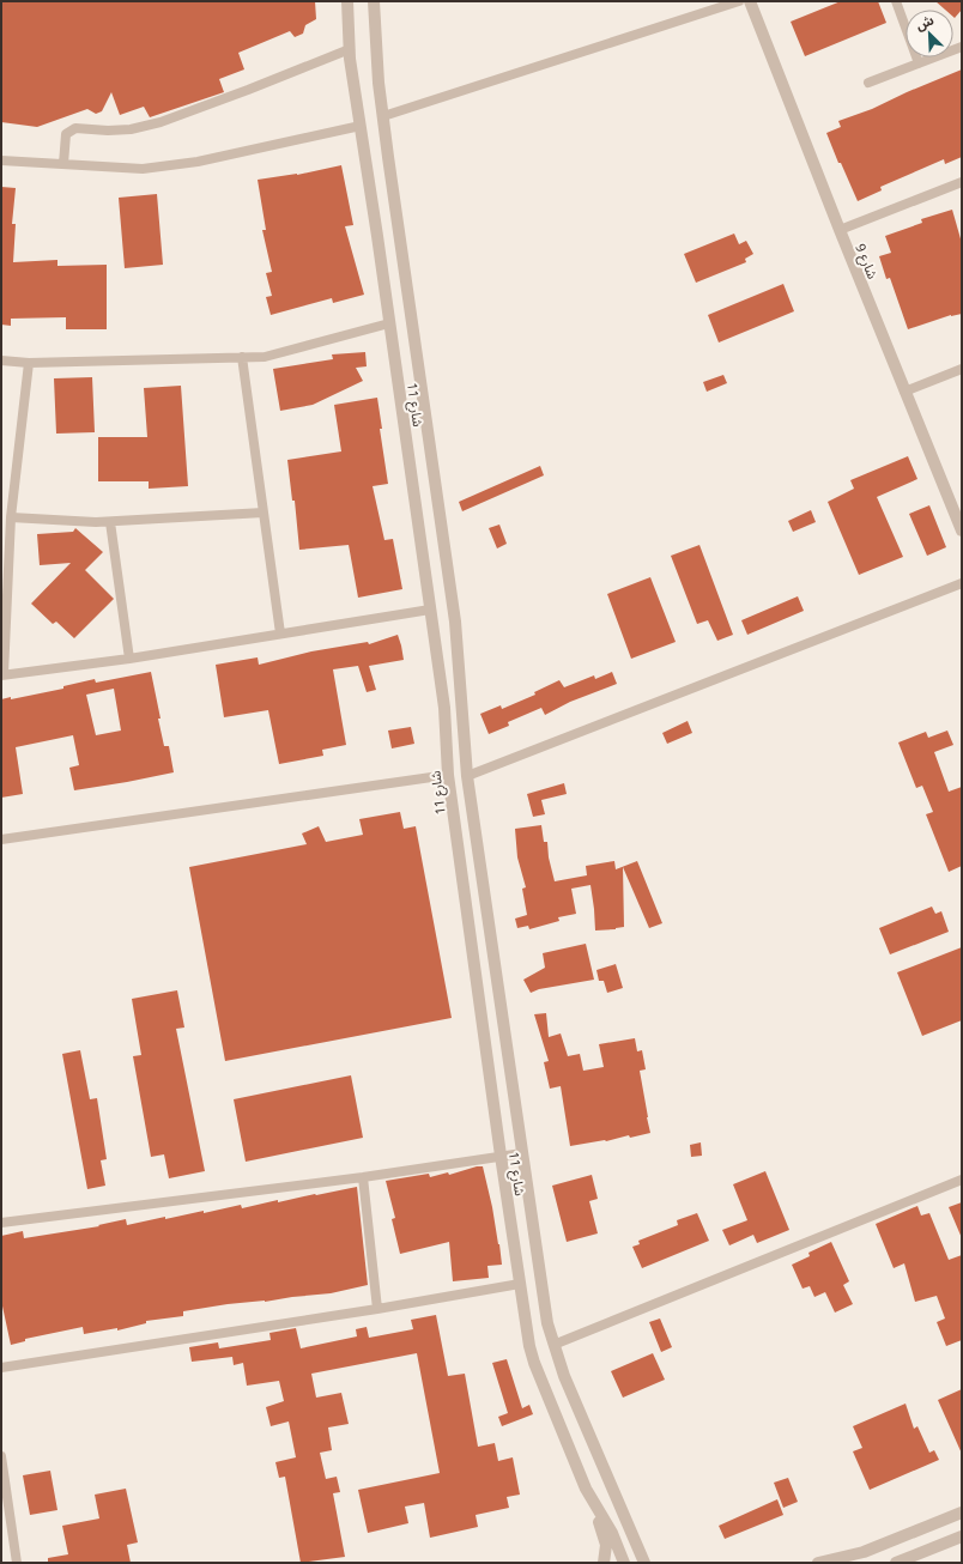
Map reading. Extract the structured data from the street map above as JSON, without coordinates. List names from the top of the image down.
{
  "streets": {
    "street": ["شارع 9", "شارع 11"]
  },
  "north": "top left"
}
